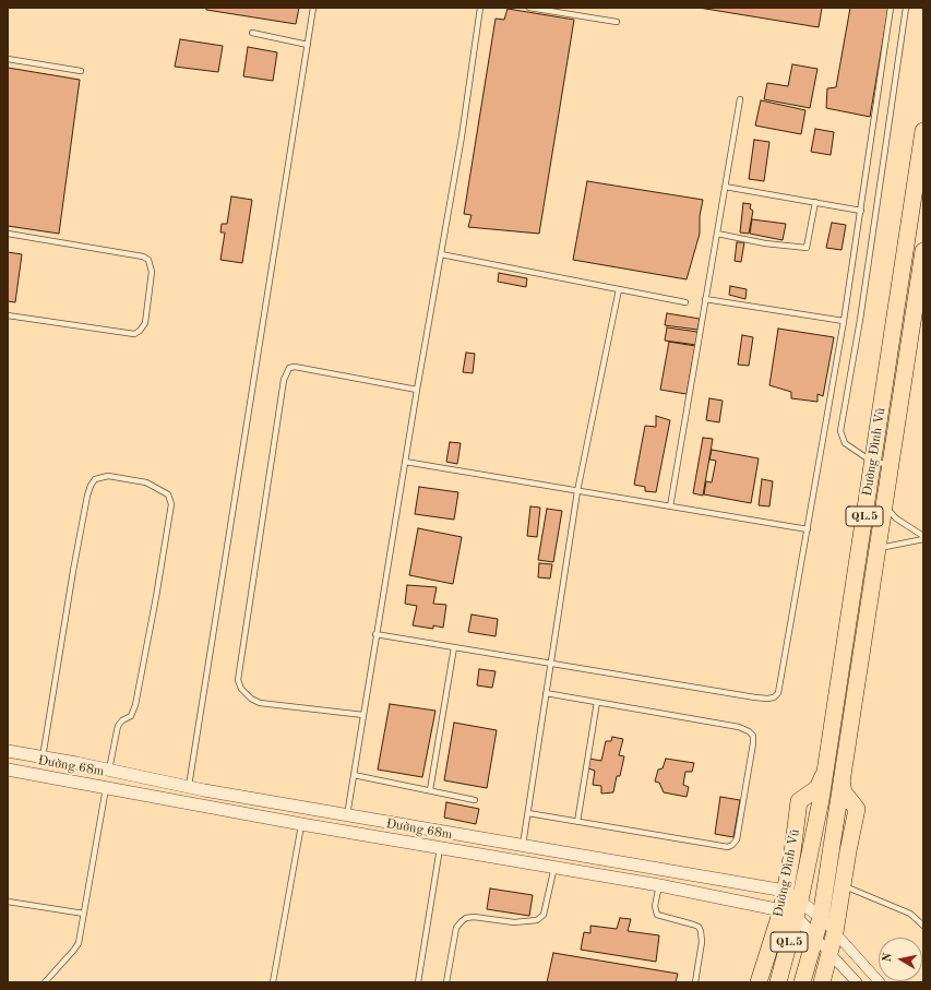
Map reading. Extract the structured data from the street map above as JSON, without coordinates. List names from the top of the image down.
{
  "streets": {
    "highway": ["Đường Đình Vũ", "QL.5"],
    "street": ["Đường 68m"]
  },
  "crossings": [
    ["Đường Đình Vũ", "Đường 68m"]
  ],
  "north": "left"
}
